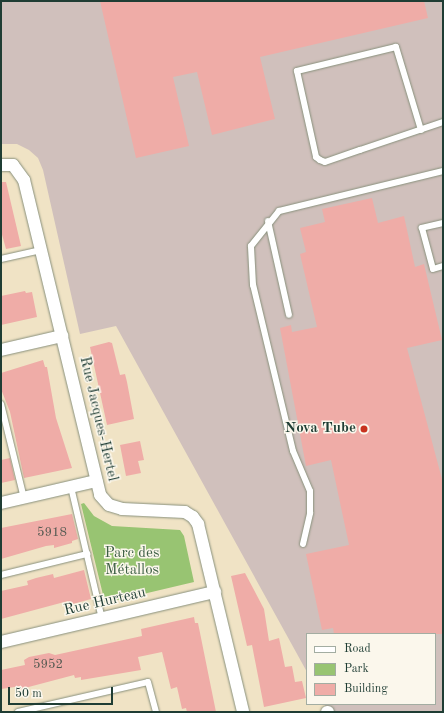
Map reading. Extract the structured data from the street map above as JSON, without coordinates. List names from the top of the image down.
{
  "streets": {
    "street": ["Rue Jacques-Hertel", "Rue Hurteau"]
  },
  "crossings": [
    ["Rue Jacques-Hertel", "Rue Hurteau"]
  ],
  "parks": ["Parc des Métallos"],
  "places": ["Nova Tube"],
  "house_numbers": ["5918", "5952"],
  "legend": ["Road", "Park", "Building"],
  "scale_bar": "50 m"
}
